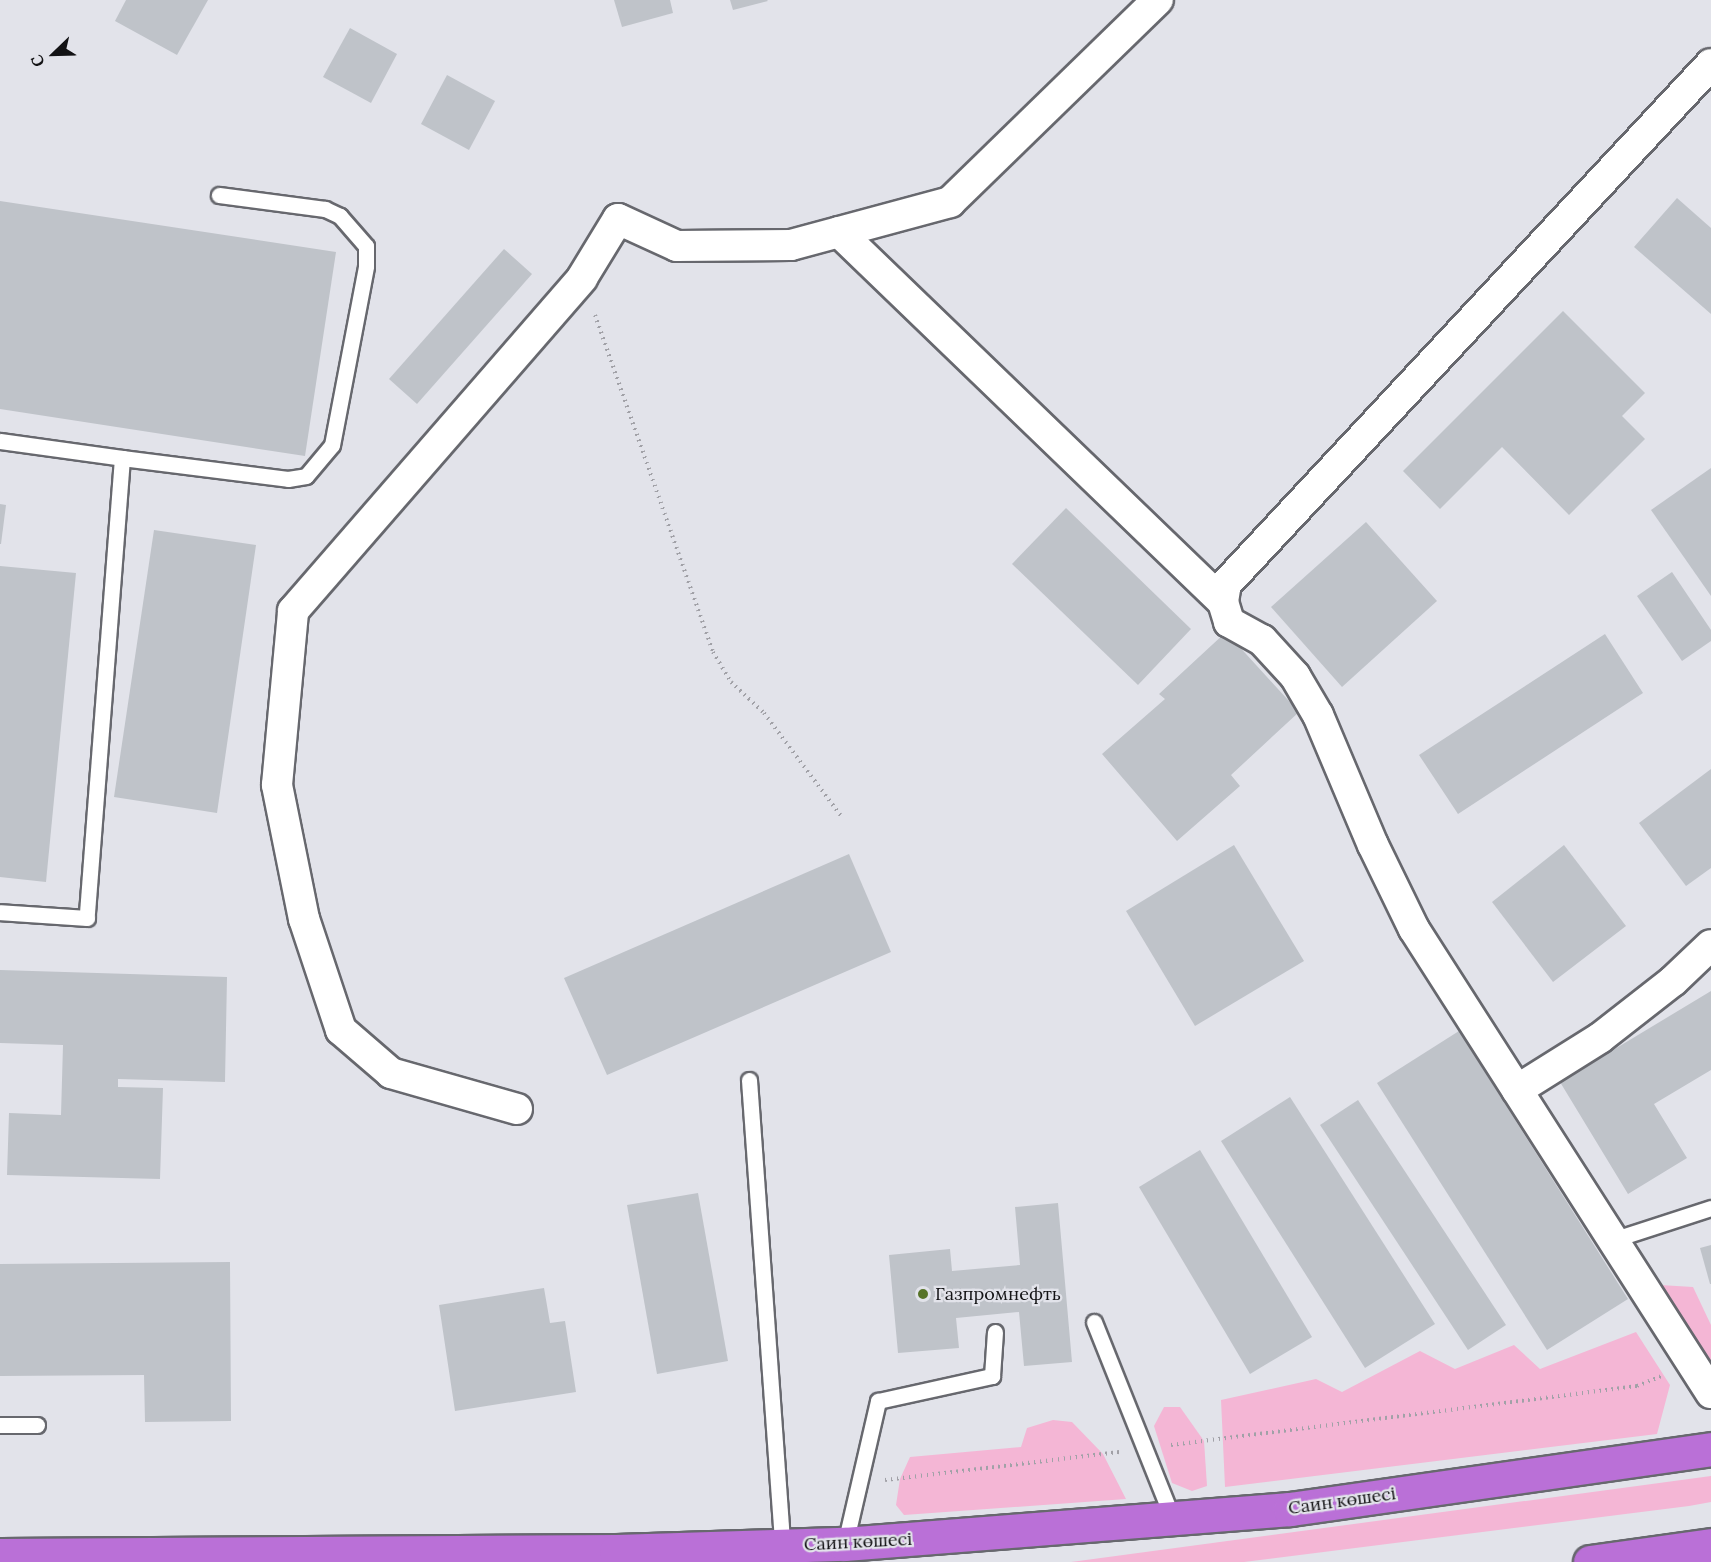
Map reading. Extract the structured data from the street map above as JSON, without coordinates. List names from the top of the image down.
{
  "streets": {
    "highway": ["Саин көшесі"]
  },
  "places": ["Газпромнефть"],
  "north": "bottom left"
}
